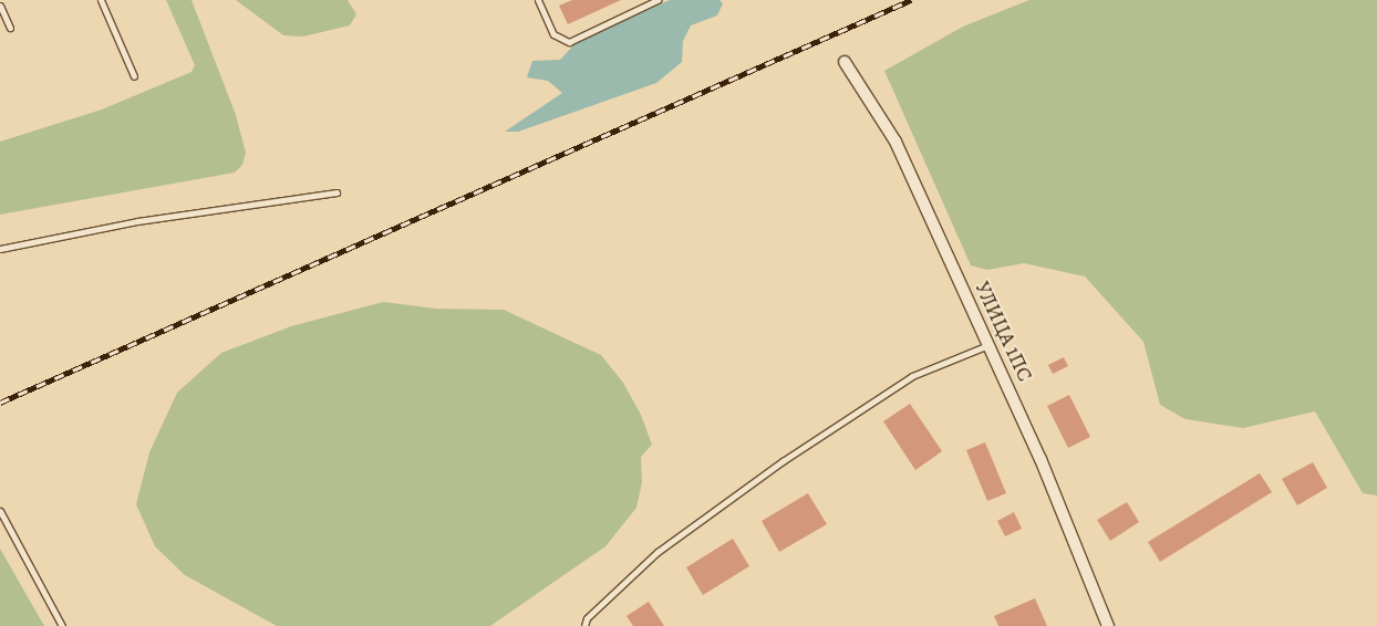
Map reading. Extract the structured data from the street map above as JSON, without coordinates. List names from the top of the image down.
{
  "streets": {
    "street": ["УЛИЦА 1ПС"]
  }
}
